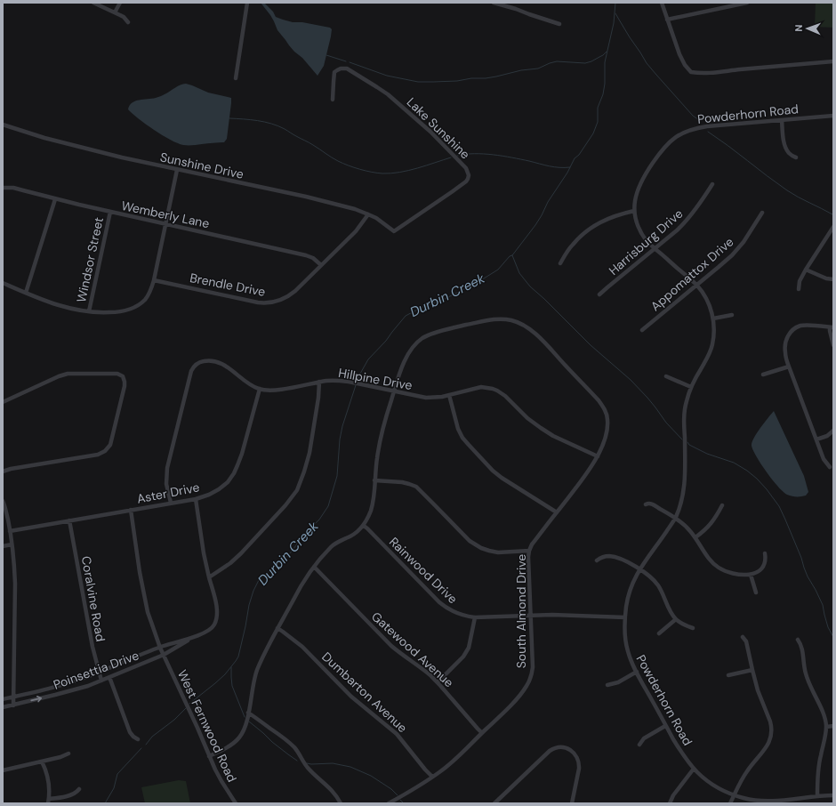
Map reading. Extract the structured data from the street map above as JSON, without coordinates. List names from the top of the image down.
{
  "streets": {
    "street": [
      "Powderhorn Road",
      "Lake Sunshine",
      "Sunshine Drive",
      "Wemberly Lane",
      "Harrisburg Drive",
      "Windsor Street",
      "Appomattox Drive",
      "Brendle Drive",
      "Hillpine Drive",
      "Aster Drive",
      "Rainwood Drive",
      "Coralvine Road",
      "South Almond Drive",
      "Gatewood Avenue",
      "Poinsettia Drive",
      "Dumbarton Avenue",
      "West Fernwood Road"
    ]
  },
  "crossings": [
    ["Powderhorn Road", "Harrisburg Drive"],
    ["Powderhorn Road", "Appomattox Drive"],
    ["Powderhorn Road", "Rainwood Drive"],
    ["Lake Sunshine", "Sunshine Drive"],
    ["Sunshine Drive", "Brendle Drive"],
    ["Wemberly Lane", "Windsor Street"],
    ["Wemberly Lane", "Brendle Drive"],
    ["Hillpine Drive", "Aster Drive"],
    ["Hillpine Drive", "South Almond Drive"],
    ["Aster Drive", "Coralvine Road"],
    ["Aster Drive", "Poinsettia Drive"],
    ["Aster Drive", "West Fernwood Road"],
    ["Rainwood Drive", "South Almond Drive"],
    ["Coralvine Road", "Poinsettia Drive"],
    ["South Almond Drive", "Gatewood Avenue"],
    ["South Almond Drive", "Dumbarton Avenue"],
    ["Poinsettia Drive", "West Fernwood Road"]
  ],
  "water": ["Durbin Creek"],
  "north": "left"
}
